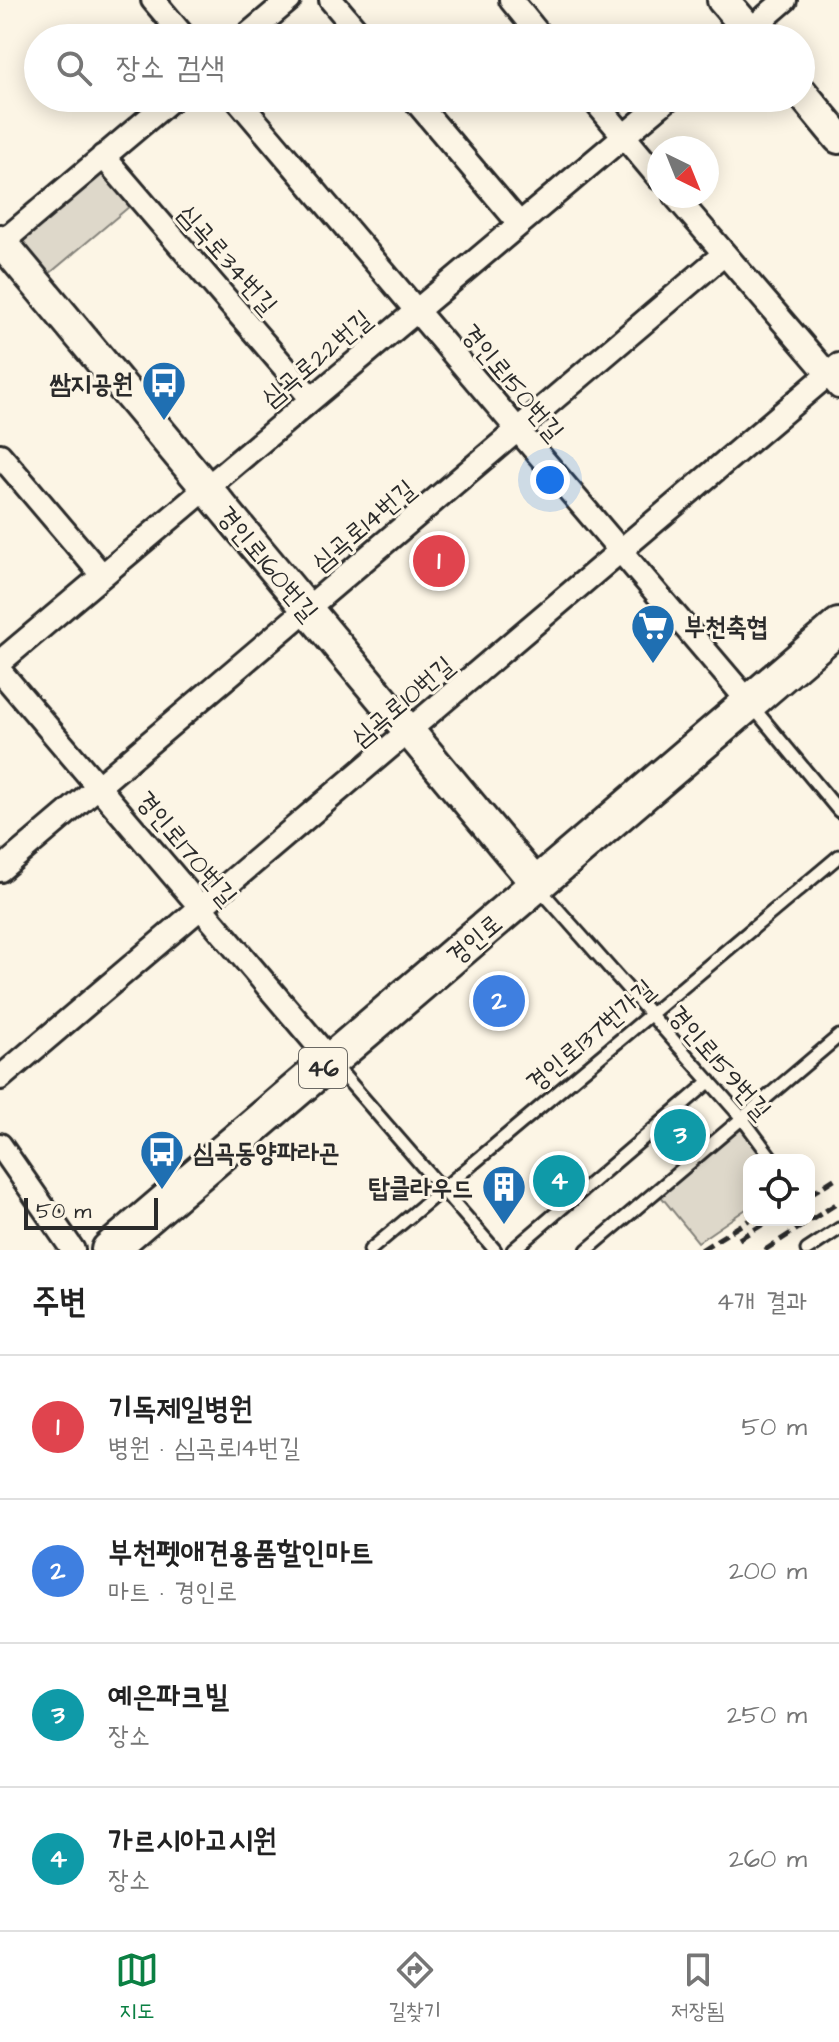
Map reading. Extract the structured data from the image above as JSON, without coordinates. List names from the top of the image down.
{
  "streets": {
    "main road": ["경인로", "46"],
    "street": [
      "심곡로34번길",
      "심곡로22번길",
      "경인로150번길",
      "심곡로14번길",
      "경인로160번길",
      "심곡로10번길",
      "경인로170번길"
    ],
    "lane": ["경인로137번가길", "경인로159번길"]
  },
  "crossings": [
    ["심곡로34번길", "심곡로22번길"],
    ["심곡로22번길", "경인로150번길"],
    ["심곡로22번길", "경인로160번길"],
    ["경인로150번길", "심곡로14번길"],
    ["경인로150번길", "심곡로10번길"],
    ["경인로150번길", "경인로"],
    ["심곡로14번길", "경인로160번길"],
    ["심곡로14번길", "경인로170번길"],
    ["경인로160번길", "심곡로10번길"],
    ["경인로160번길", "경인로"],
    ["경인로160번길", "경인로159번길"],
    ["심곡로10번길", "경인로170번길"],
    ["경인로170번길", "경인로"],
    ["경인로", "경인로159번길"],
    ["경인로137번가길", "경인로159번길"]
  ],
  "places": {
    "bus stop": ["쌈지공원", "심곡동양파라곤"],
    "supermarket": ["부천축협"],
    "building": ["탑클라우드"]
  },
  "scale_bar": "50 m",
  "north": "bottom right",
  "page": {
    "search": "장소 검색",
    "pins": [
      "1",
      "2",
      "3",
      "4"
    ],
    "scale": "50 m",
    "heading": ["주변", "4개 결과"],
    "list": [
      {
        "mark": "1",
        "name": "기독제일병원",
        "note": "병원 · 심곡로14번길",
        "value": "50 m"
      },
      {
        "mark": "2",
        "name": "부천펫애견용품할인마트",
        "note": "마트 · 경인로",
        "value": "200 m"
      },
      {
        "mark": "3",
        "name": "예은파크빌",
        "note": "장소",
        "value": "250 m"
      },
      {
        "mark": "4",
        "name": "가르시아고시원",
        "note": "장소",
        "value": "260 m"
      }
    ],
    "nav": ["지도", "길찾기", "저장됨"]
  }
}
